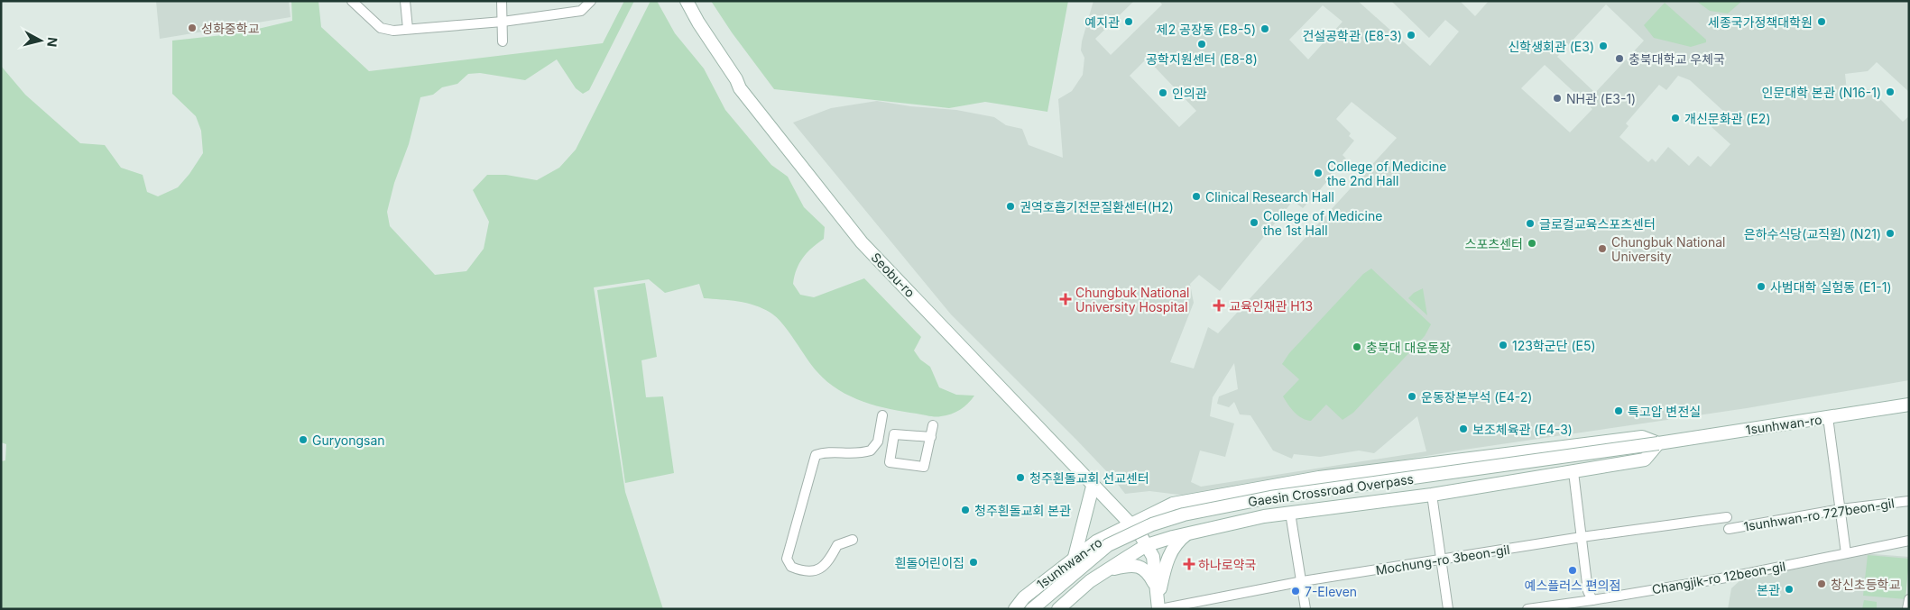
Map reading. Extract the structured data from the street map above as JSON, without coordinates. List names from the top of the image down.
{
  "streets": {
    "main road": ["Seobu-ro", "1sunhwan-ro", "Gaesin Crossroad Overpass"],
    "street": ["1sunhwan-ro 727beon-gil", "Mochung-ro 3beon-gil", "Changjik-ro 12beon-gil"]
  },
  "crossings": [
    ["Seobu-ro", "1sunhwan-ro"],
    ["Seobu-ro", "Mochung-ro 3beon-gil"],
    ["1sunhwan-ro", "Gaesin Crossroad Overpass"]
  ],
  "places": {
    "other": [
      "예지관",
      "세종국가정책대학원",
      "성화중학교",
      "제2 공장동 (E8-5)",
      "건설공학관 (E8-3)",
      "공학지원센터 (E8-8)",
      "신학생회관 (E3)",
      "충북대학교 우체국",
      "인문대학 본관 (N16-1)",
      "인의관",
      "NH관 (E3-1)",
      "개신문화관 (E2)",
      "College of Medicine the 2nd Hall",
      "Clinical Research Hall",
      "권역호흡기전문질환센터(H2)",
      "College of Medicine the 1st Hall",
      "글로컬교육스포츠센터",
      "은하수식당(교직원) (N21)",
      "스포츠센터",
      "Chungbuk National University",
      "사범대학 실험동 (E1-1)",
      "123학군단 (E5)",
      "충북대 대운동장",
      "운동장본부석 (E4-2)",
      "특고압 변전실",
      "보조체육관 (E4-3)",
      "Guryongsan",
      "청주흰돌교회 선교센터",
      "청주흰돌교회 본관",
      "흰돌어린이집",
      "예스플러스 편의점",
      "창신초등학교",
      "본관",
      "7-Eleven"
    ],
    "health": ["Chungbuk National University Hospital", "교육인재관 H13", "하나로약국"]
  },
  "north": "right"
}
